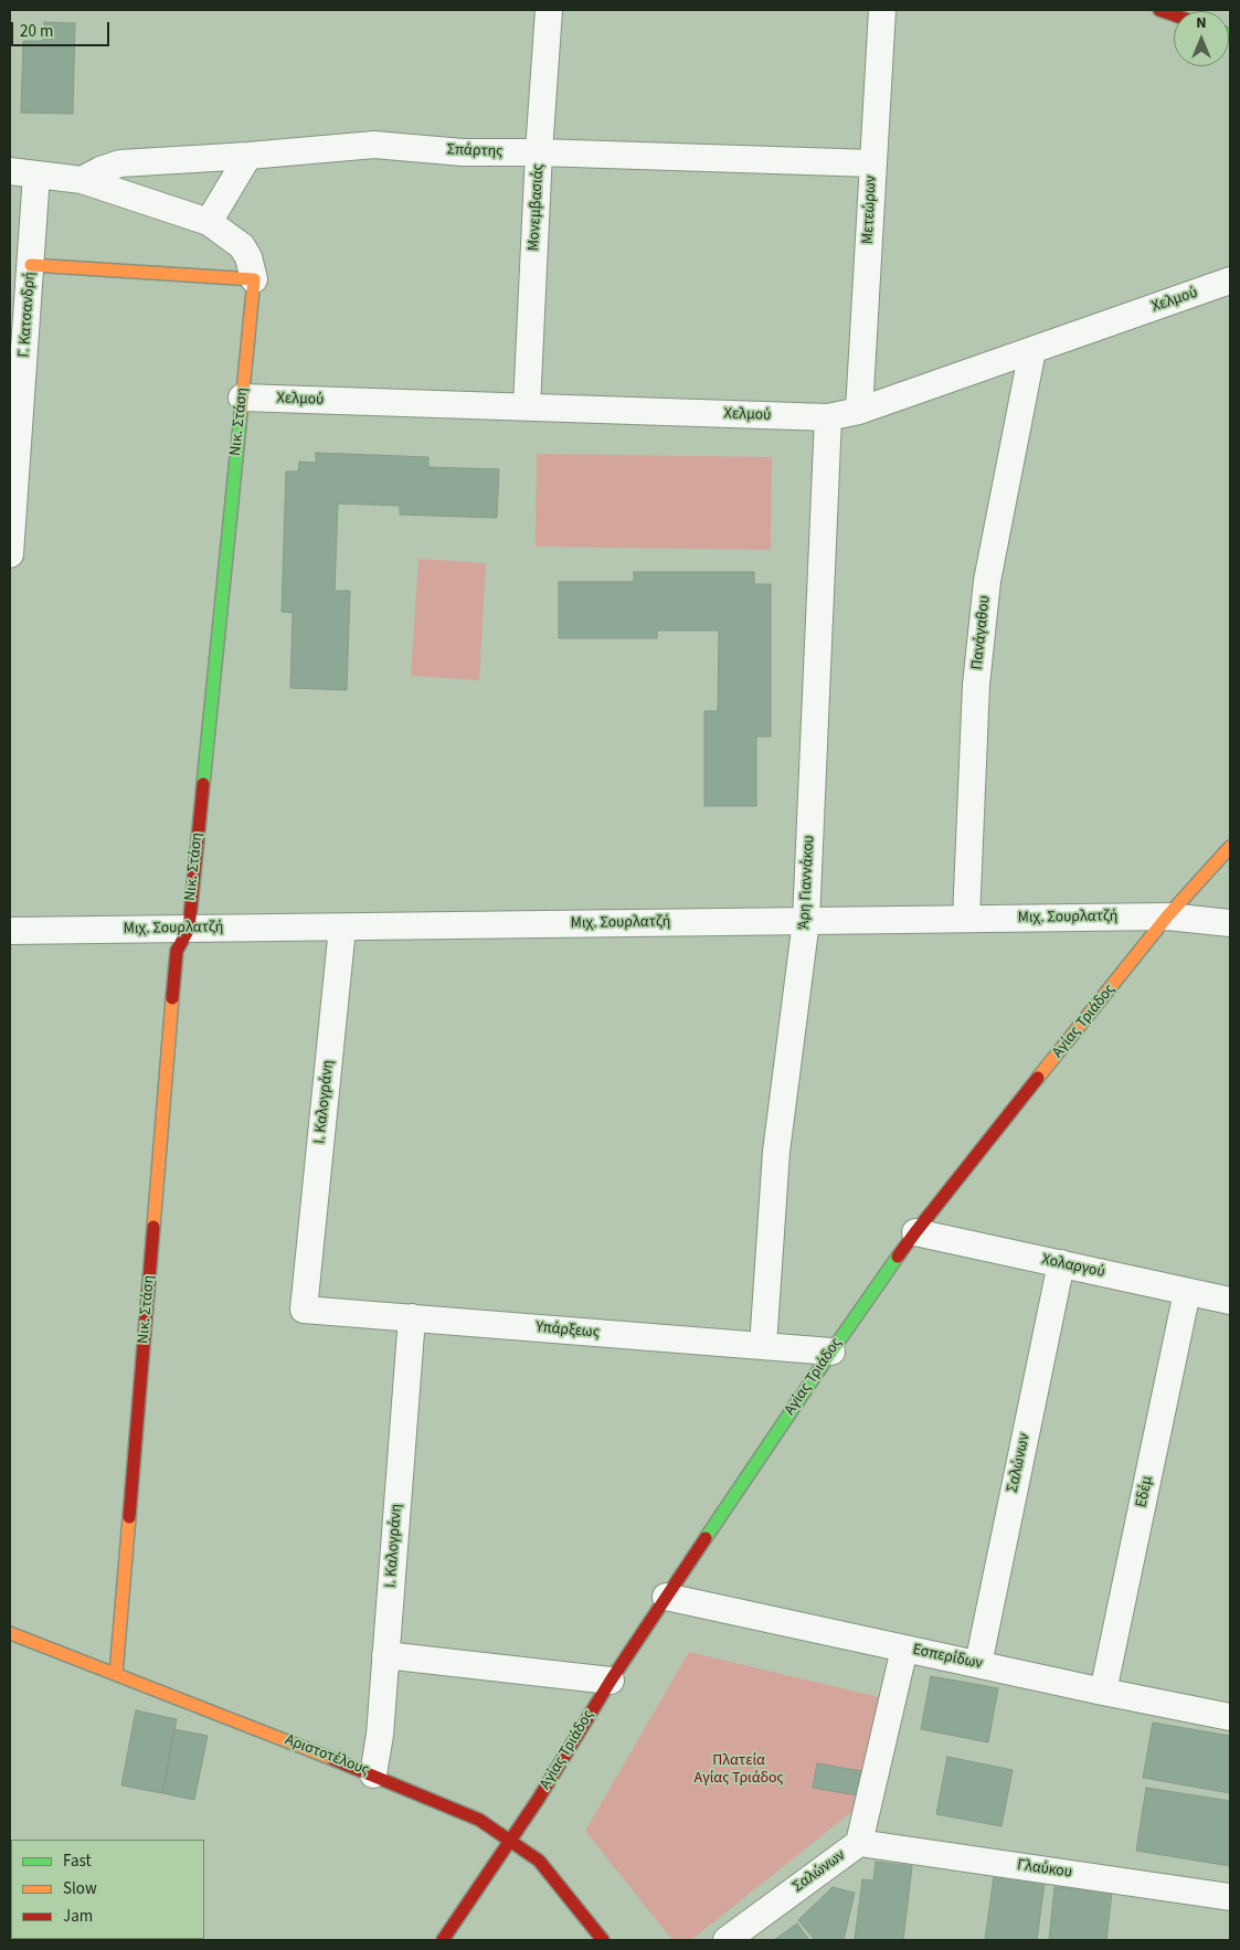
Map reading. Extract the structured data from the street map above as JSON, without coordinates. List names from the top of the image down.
{
  "streets": {
    "street": [
      "Σπάρτης",
      "Μονεμβασιάς",
      "Μετεώρων",
      "Χελμού",
      "Γ. Κατσανδρή",
      "Νικ. Στάση",
      "Πανάγαθου",
      "Άρη Γιαννάκου",
      "Μιχ. Σουρλατζή",
      "Αγίας Τριάδος",
      "Ι. Καλογράνη",
      "Χολαργού",
      "Υπάρξεως",
      "Σαλώνων",
      "Εδέμ",
      "Εσπερίδων",
      "Αριστοτέλους",
      "Γλαύκου"
    ]
  },
  "crossings": [
    ["Σπάρτης", "Μονεμβασιάς"],
    ["Σπάρτης", "Μετεώρων"],
    ["Μονεμβασιάς", "Χελμού"],
    ["Μετεώρων", "Χελμού"],
    ["Χελμού", "Νικ. Στάση"],
    ["Χελμού", "Πανάγαθου"],
    ["Χελμού", "Άρη Γιαννάκου"],
    ["Νικ. Στάση", "Μιχ. Σουρλατζή"],
    ["Νικ. Στάση", "Αριστοτέλους"],
    ["Πανάγαθου", "Μιχ. Σουρλατζή"],
    ["Άρη Γιαννάκου", "Μιχ. Σουρλατζή"],
    ["Άρη Γιαννάκου", "Υπάρξεως"],
    ["Μιχ. Σουρλατζή", "Αγίας Τριάδος"],
    ["Μιχ. Σουρλατζή", "Ι. Καλογράνη"],
    ["Αγίας Τριάδος", "Χολαργού"],
    ["Αγίας Τριάδος", "Υπάρξεως"],
    ["Αγίας Τριάδος", "Εσπερίδων"],
    ["Αγίας Τριάδος", "Αριστοτέλους"],
    ["Ι. Καλογράνη", "Υπάρξεως"],
    ["Ι. Καλογράνη", "Αριστοτέλους"],
    ["Χολαργού", "Σαλώνων"],
    ["Χολαργού", "Εδέμ"],
    ["Σαλώνων", "Εσπερίδων"],
    ["Σαλώνων", "Γλαύκου"],
    ["Εδέμ", "Εσπερίδων"]
  ],
  "parks": ["Πλατεία Αγίας Τριάδος"],
  "legend": ["Fast", "Slow", "Jam"],
  "scale_bar": "20 m",
  "north": "top"
}
